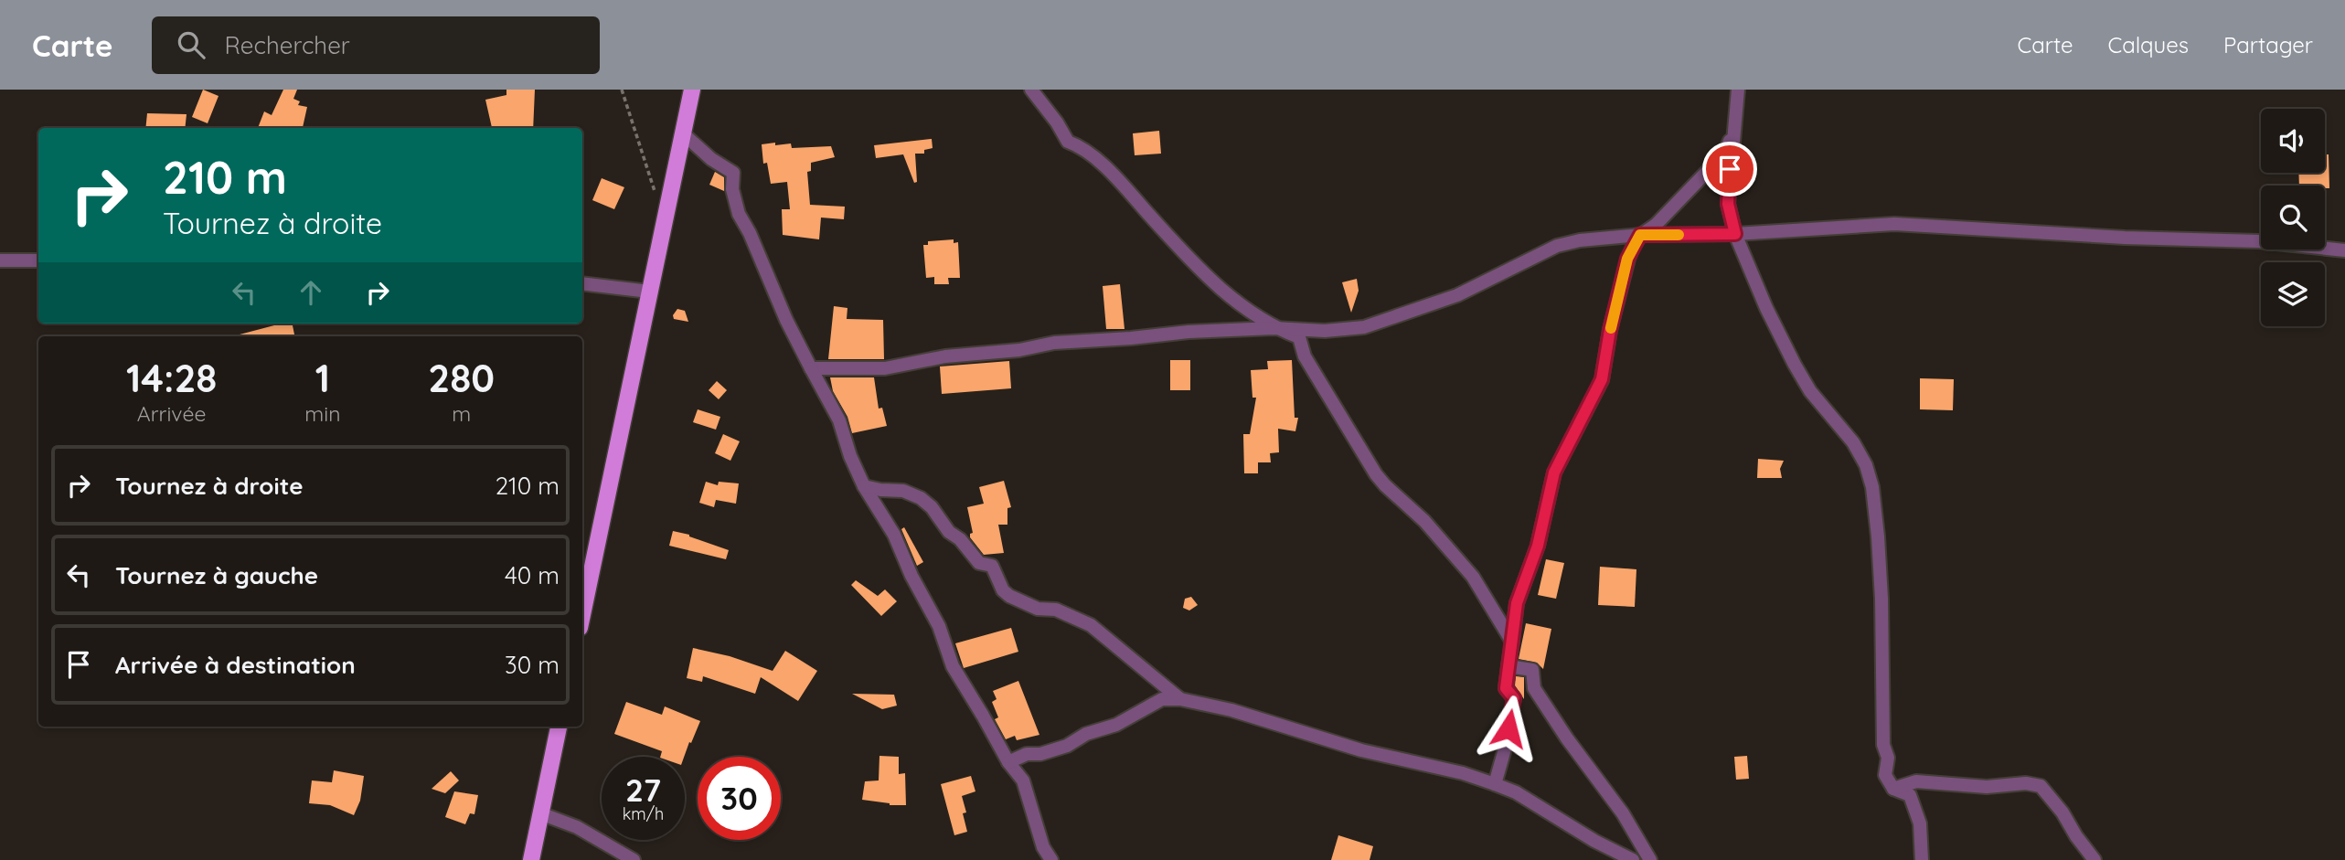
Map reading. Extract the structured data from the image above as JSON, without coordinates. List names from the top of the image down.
{
  "page": {
    "header": "Carte",
    "search": "Rechercher",
    "nav": ["Carte", "Calques", "Partager"],
    "turn": ["210 m", "Tournez à droite"],
    "eta": [
      "14:28",
      "Arrivée",
      "1",
      "min",
      "280",
      "m"
    ],
    "list": [
      {
        "name": "Tournez à droite",
        "value": "210 m"
      },
      {
        "name": "Tournez à gauche",
        "value": "40 m"
      },
      {
        "name": "Arrivée à destination",
        "value": "30 m"
      }
    ],
    "speed": "27 km/h",
    "limit": "30"
  }
}
